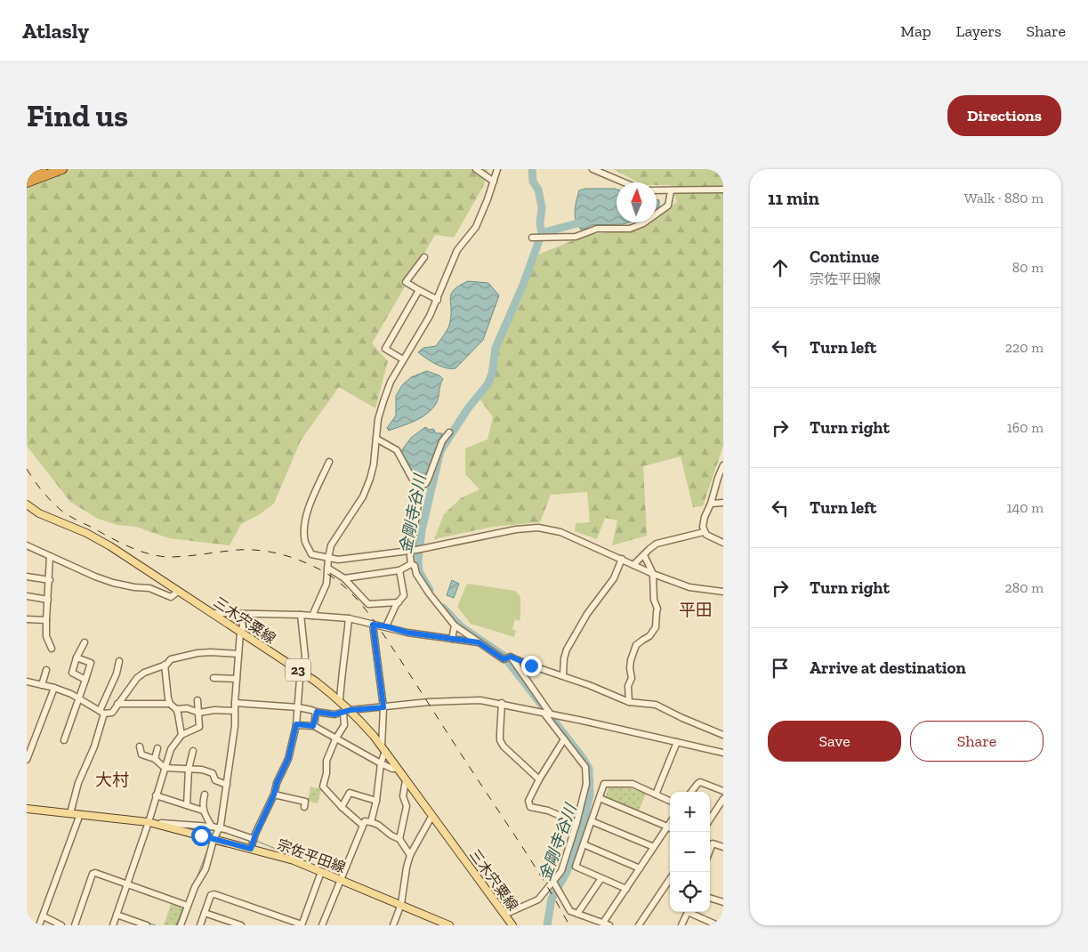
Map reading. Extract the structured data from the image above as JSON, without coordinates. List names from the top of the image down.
{
  "streets": {
    "main road": ["三木宍粟線", "23", "宗佐平田線"]
  },
  "districts": ["平田", "大村"],
  "water": ["金剛寺谷川"],
  "north": "top",
  "page": {
    "header": "Atlasly",
    "nav": ["Map", "Layers", "Share"],
    "buttons": [
      "Directions",
      ["Save", "Share"]
    ],
    "title": "Find us",
    "heading": ["11 min", "Walk · 880 m"],
    "list": [
      ["Continue", "宗佐平田線", "80 m"],
      ["Turn left", "220 m"],
      ["Turn right", "160 m"],
      ["Turn left", "140 m"],
      ["Turn right", "280 m"],
      "Arrive at destination"
    ],
    "map_buttons": ["+", "−"]
  }
}
